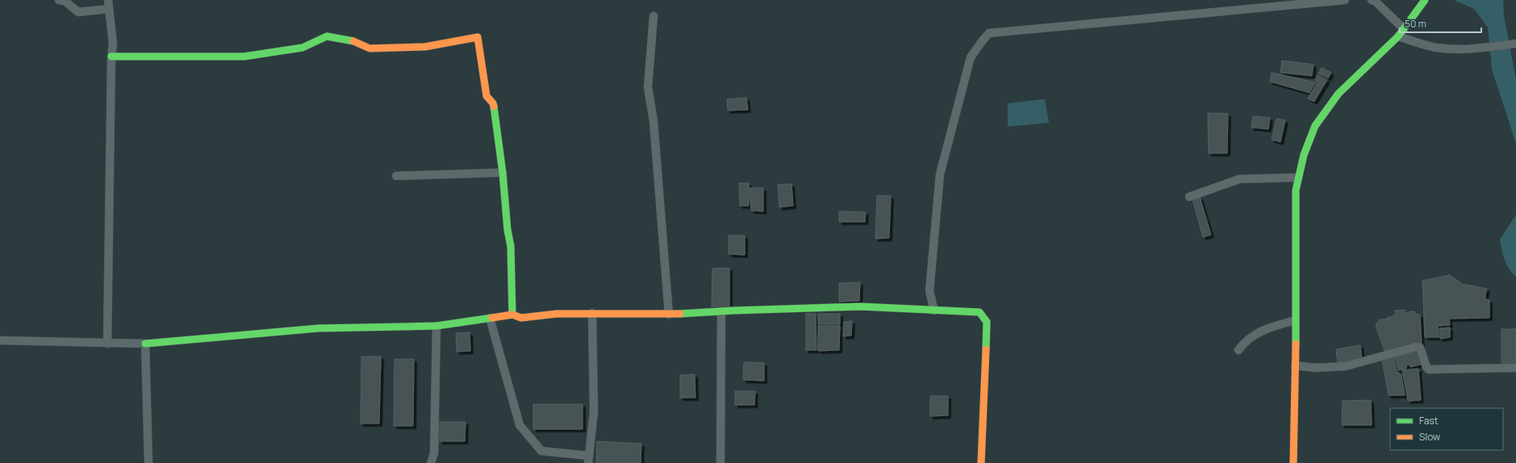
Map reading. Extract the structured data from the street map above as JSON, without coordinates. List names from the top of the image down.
{
  "legend": ["Fast", "Slow"],
  "scale_bar": "50 m"
}
